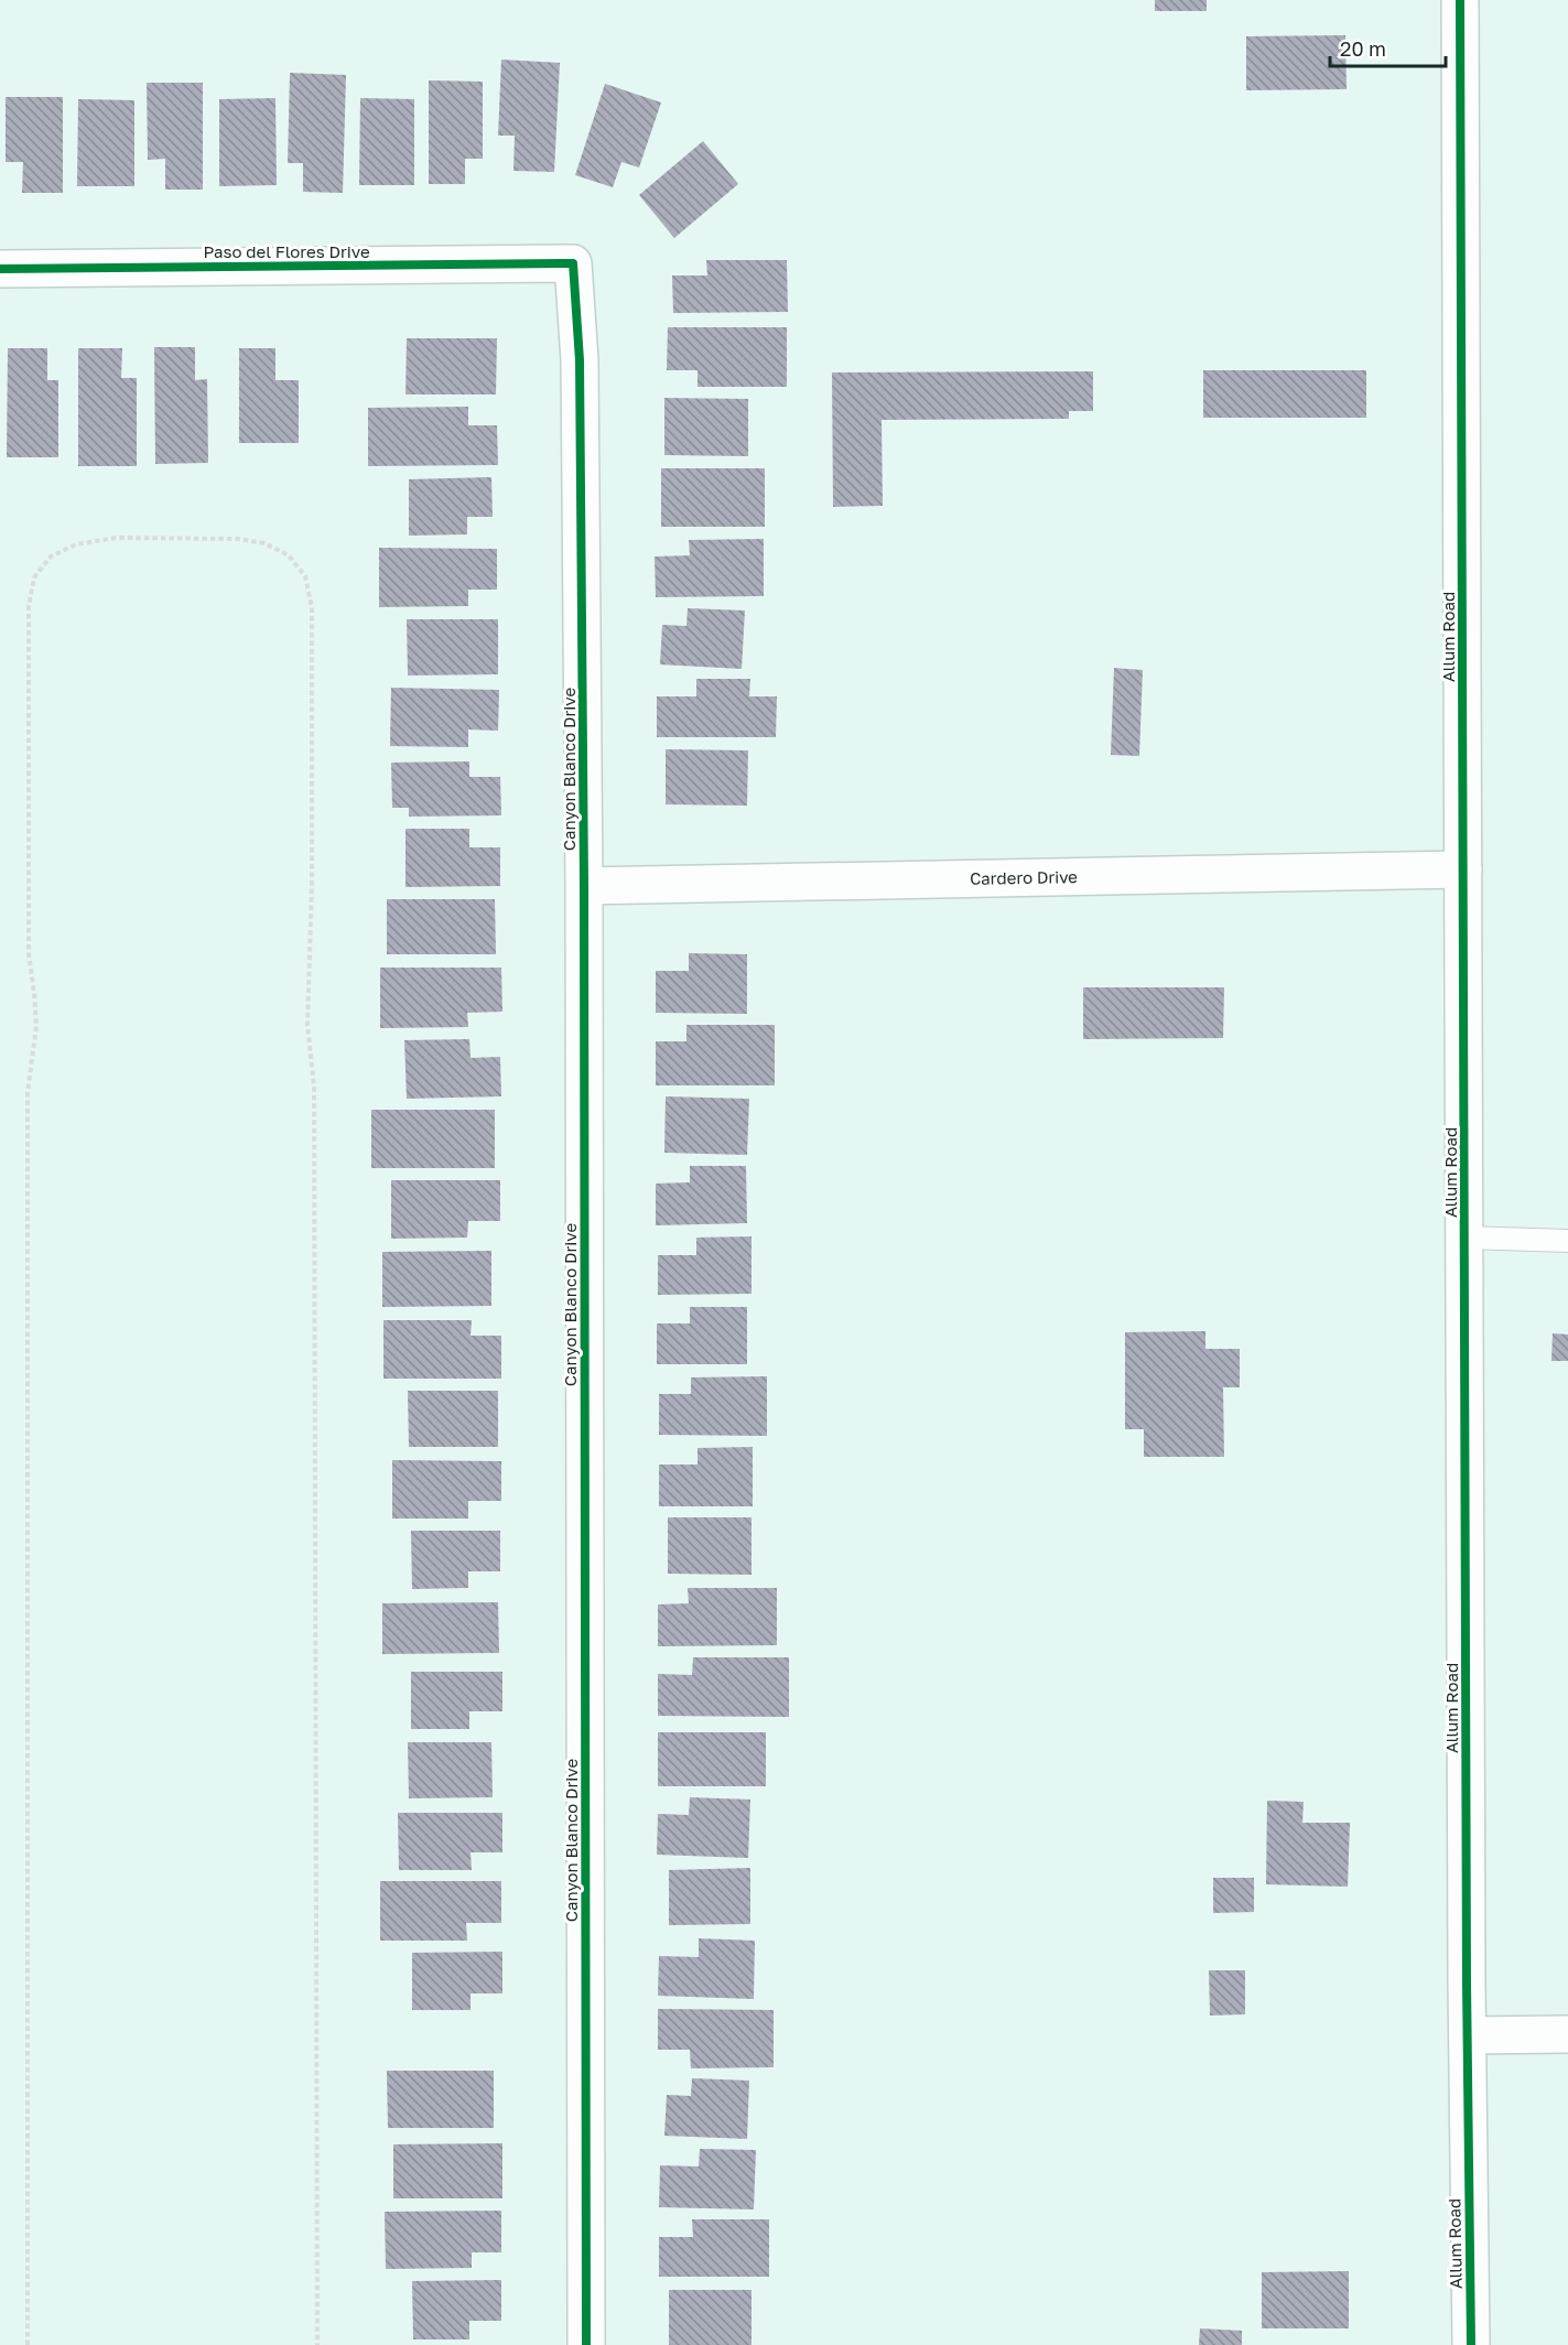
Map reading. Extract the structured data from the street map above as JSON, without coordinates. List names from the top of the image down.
{
  "streets": {
    "street": [
      "Paso del Flores Drive",
      "Allum Road",
      "Canyon Blanco Drive",
      "Cardero Drive"
    ]
  },
  "crossings": [
    ["Paso del Flores Drive", "Canyon Blanco Drive"],
    ["Allum Road", "Cardero Drive"],
    ["Canyon Blanco Drive", "Cardero Drive"]
  ],
  "scale_bar": "20 m"
}
